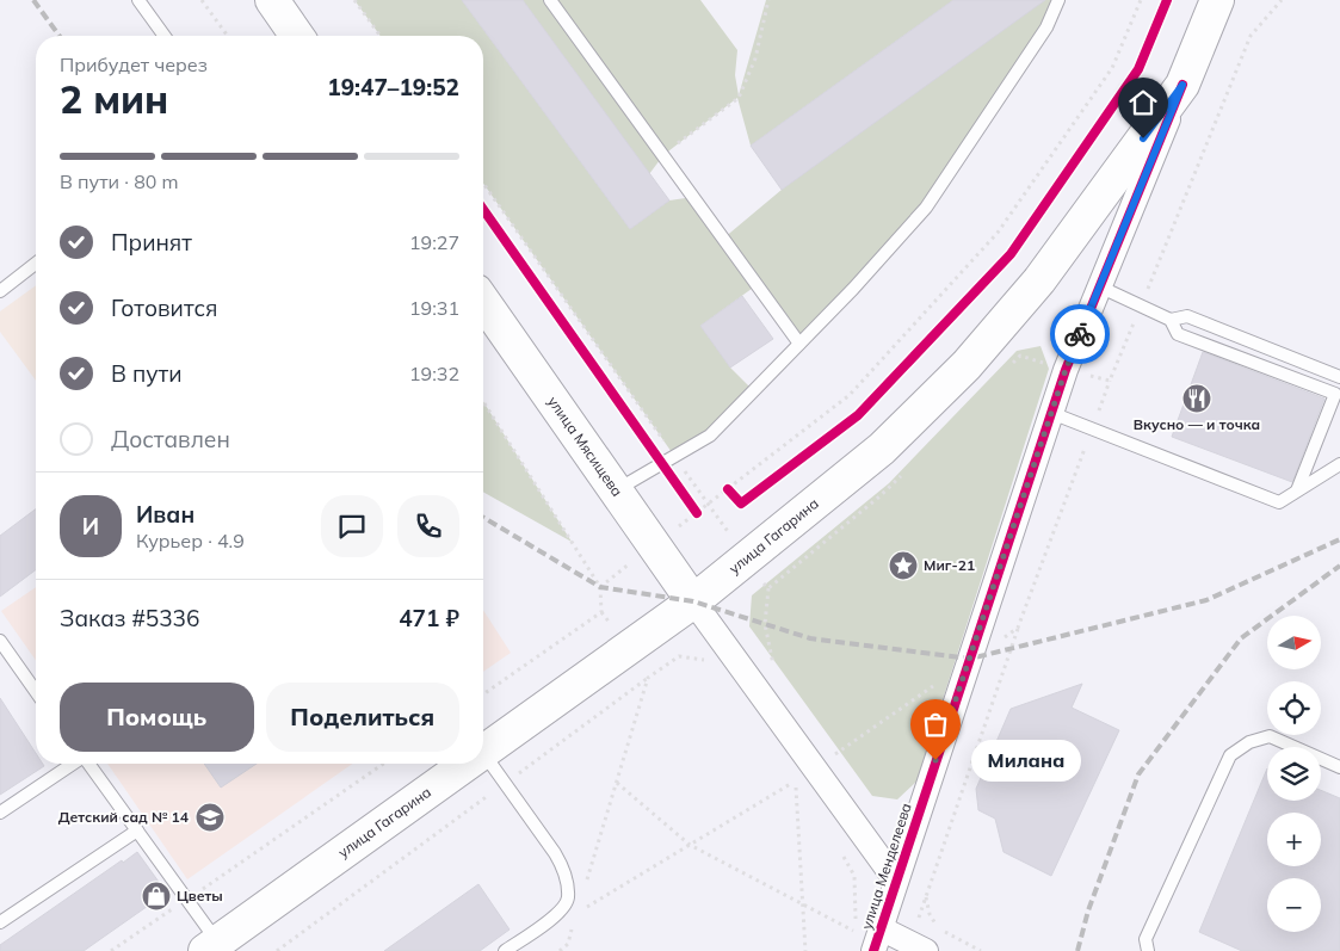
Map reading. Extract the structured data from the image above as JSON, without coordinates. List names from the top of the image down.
{
  "streets": {
    "main road": ["улица Мясищева", "улица Гагарина"],
    "street": ["улица Менделеева"]
  },
  "crossings": [
    ["улица Мясищева", "улица Гагарина"],
    ["улица Гагарина", "улица Менделеева"]
  ],
  "places": {
    "restaurant": ["Вкусно — и точка"],
    "place": ["Миг-21"],
    "other": ["Милана"],
    "school or university": ["Детский сад № 14"],
    "shop": ["Цветы"]
  },
  "north": "right",
  "page": {
    "heading": ["2 мин", "Прибудет через", "19:47–19:52"],
    "panel": [
      "Иван",
      "Курьер · 4.9",
      "Заказ #5336",
      "471 ₽"
    ],
    "bar": "В пути · 80 m",
    "list": [
      ["Принят", "19:27"],
      ["Готовится", "19:31"],
      ["В пути", "19:32"],
      "Доставлен"
    ],
    "round": "И",
    "map_buttons": ["+", "−"],
    "buttons": ["Помощь", "Поделиться"],
    "bubble": "Милана"
  }
}
